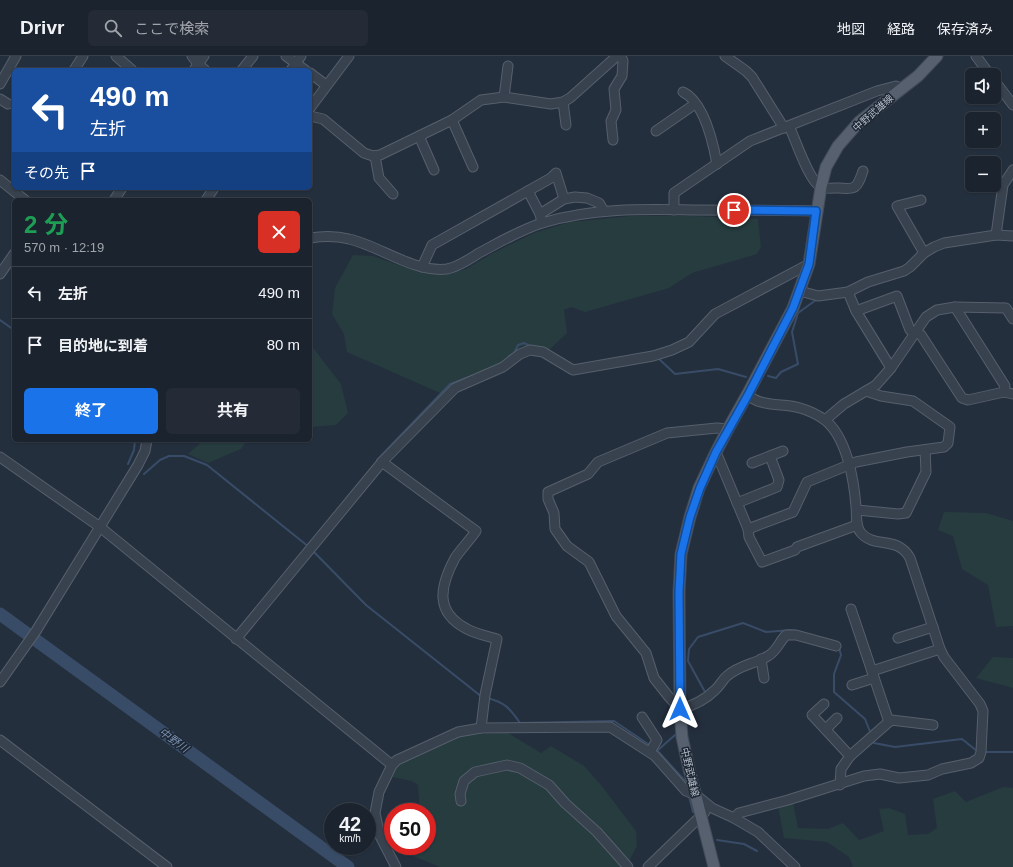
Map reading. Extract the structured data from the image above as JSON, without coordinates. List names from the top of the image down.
{
  "streets": {
    "main road": ["中野武雄線"]
  },
  "water": ["中野川"],
  "page": {
    "header": "Drivr",
    "search": "ここで検索",
    "nav": ["地図", "経路", "保存済み"],
    "map_buttons": ["+", "−"],
    "turn": ["490 m", "左折"],
    "then": "その先",
    "heading": ["2 分", "570 m · 12:19"],
    "list": [
      {
        "name": "左折",
        "value": "490 m"
      },
      {
        "name": "目的地に到着",
        "value": "80 m"
      }
    ],
    "buttons": ["終了", "共有"],
    "speed": "42 km/h",
    "limit": "50"
  }
}
